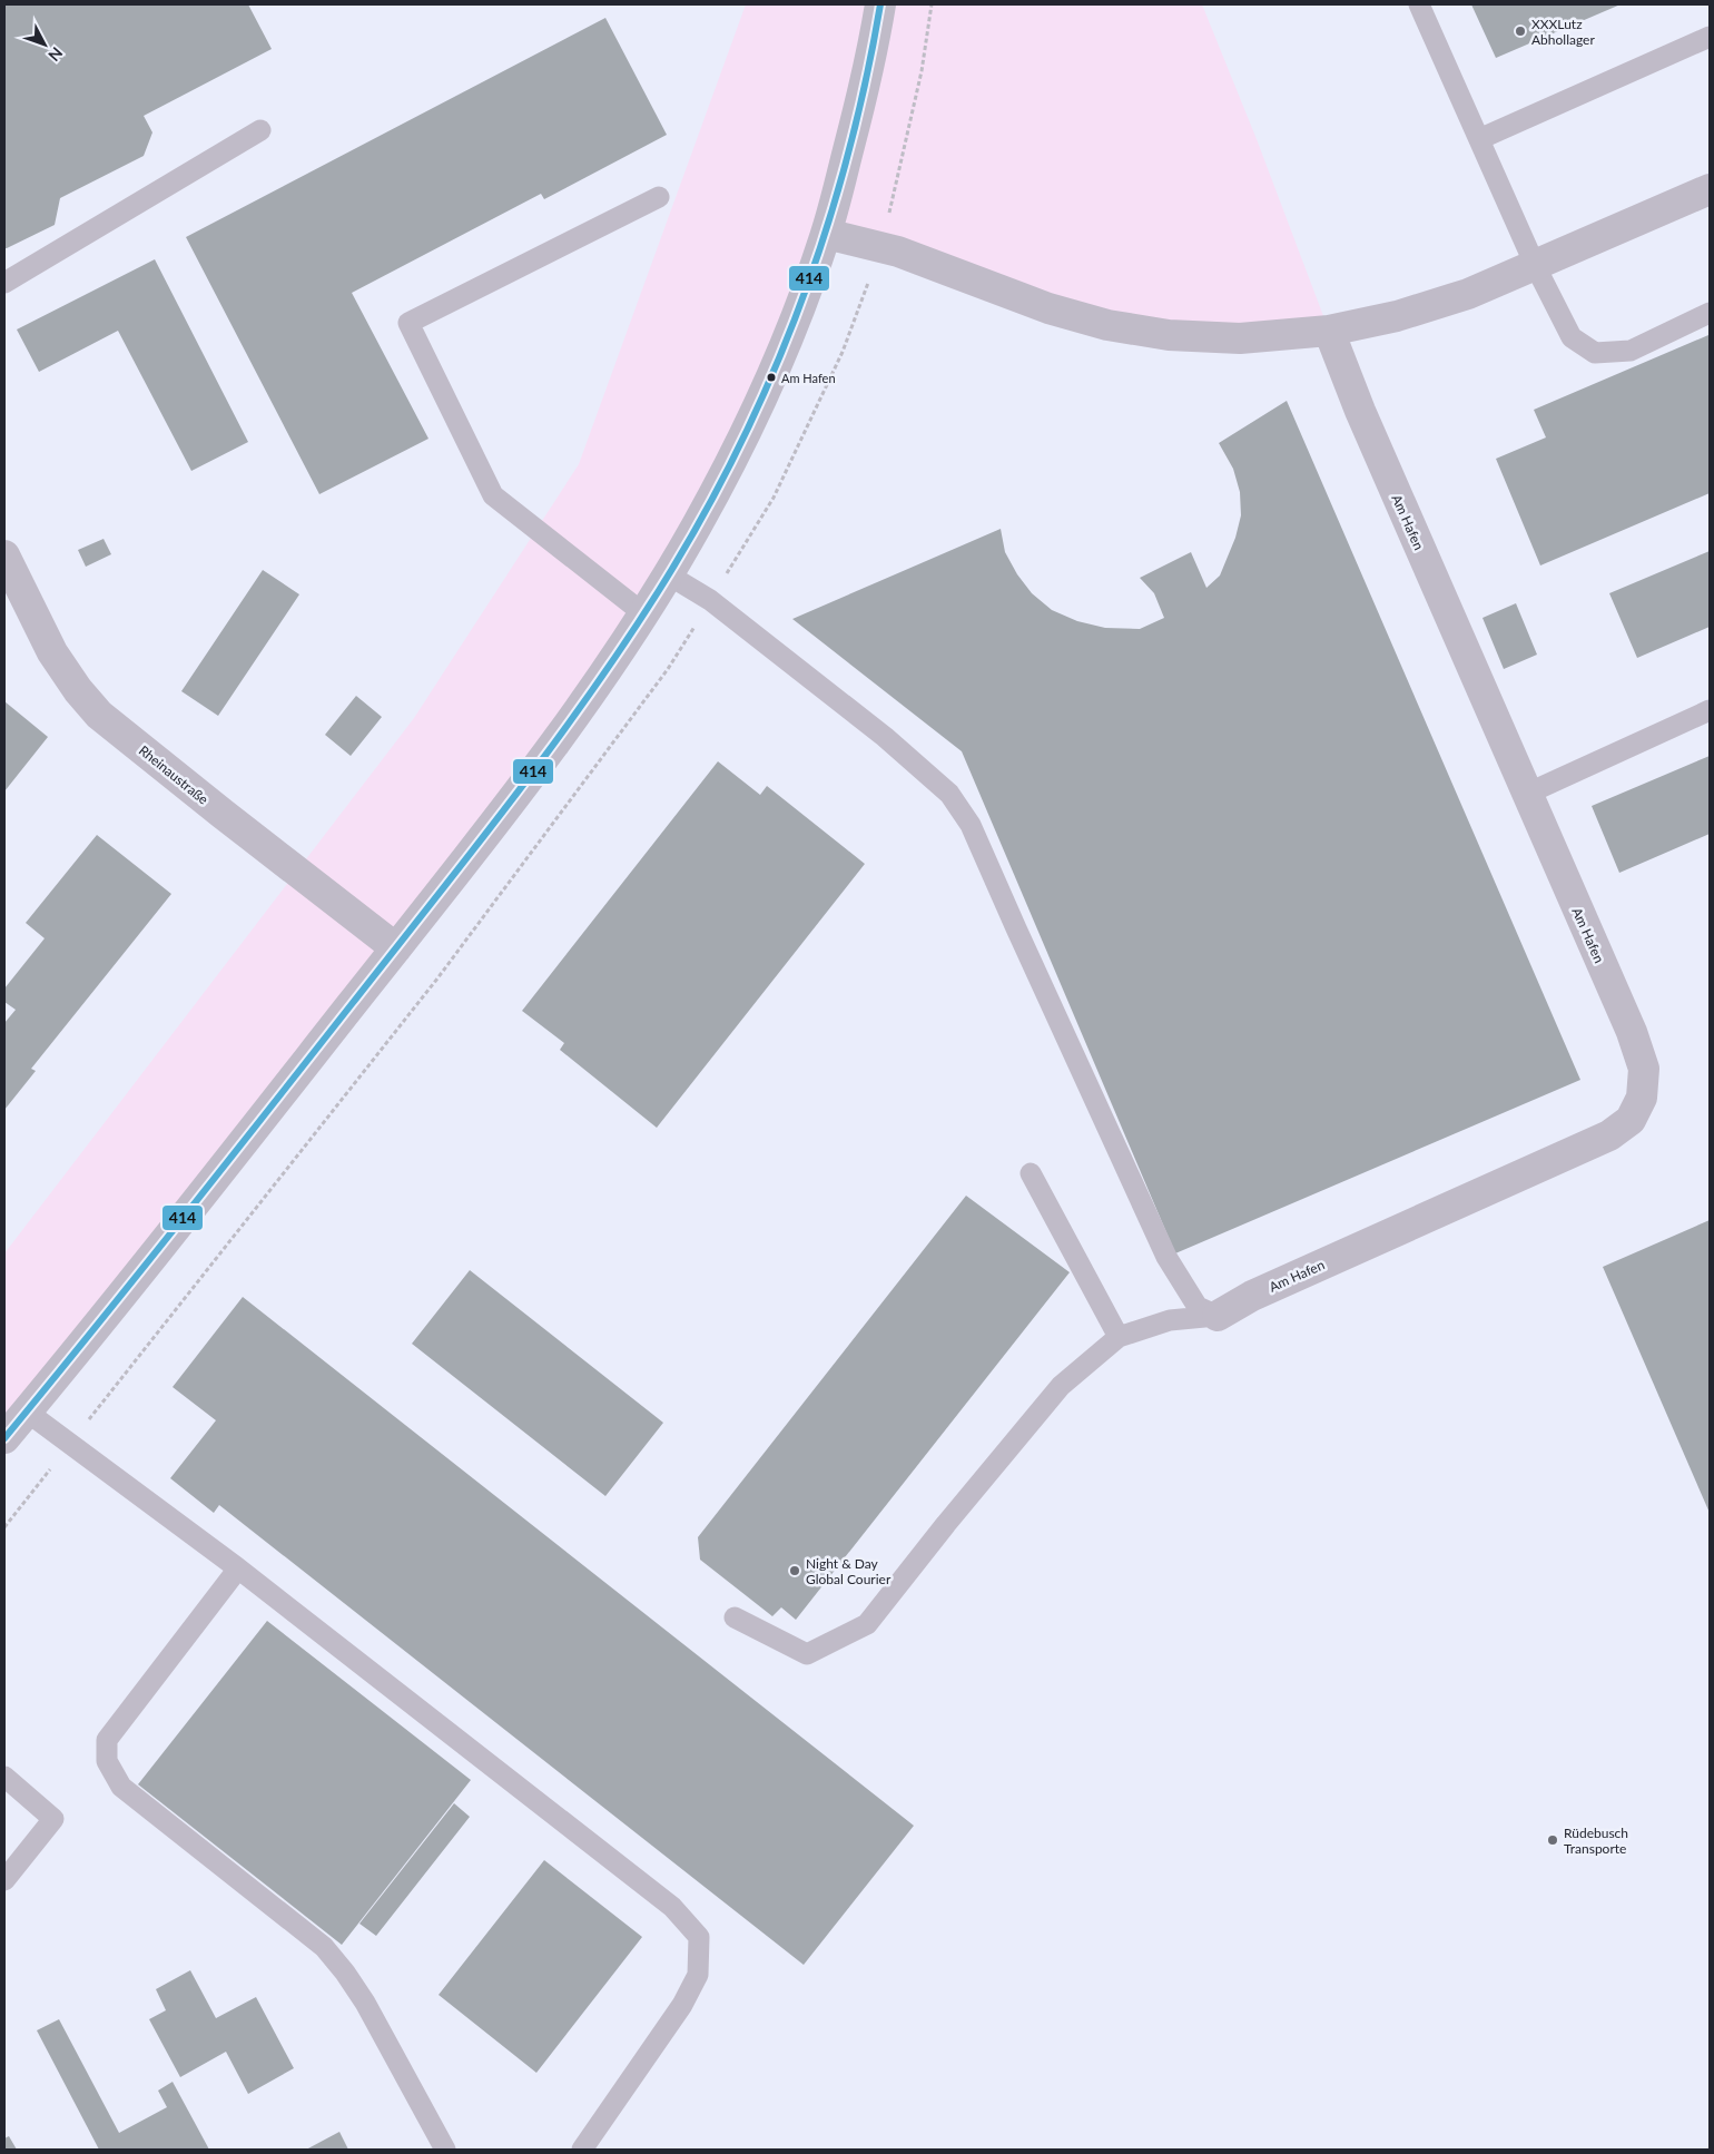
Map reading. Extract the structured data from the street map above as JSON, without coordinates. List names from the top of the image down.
{
  "streets": {
    "street": ["Am Hafen", "Rheinaustraße"]
  },
  "places": [
    "XXXLutz Abhollager",
    "Am Hafen",
    "Night & Day Global Courier",
    "Rüdebusch Transporte"
  ],
  "lines": ["transit line 414"],
  "north": "bottom right"
}
